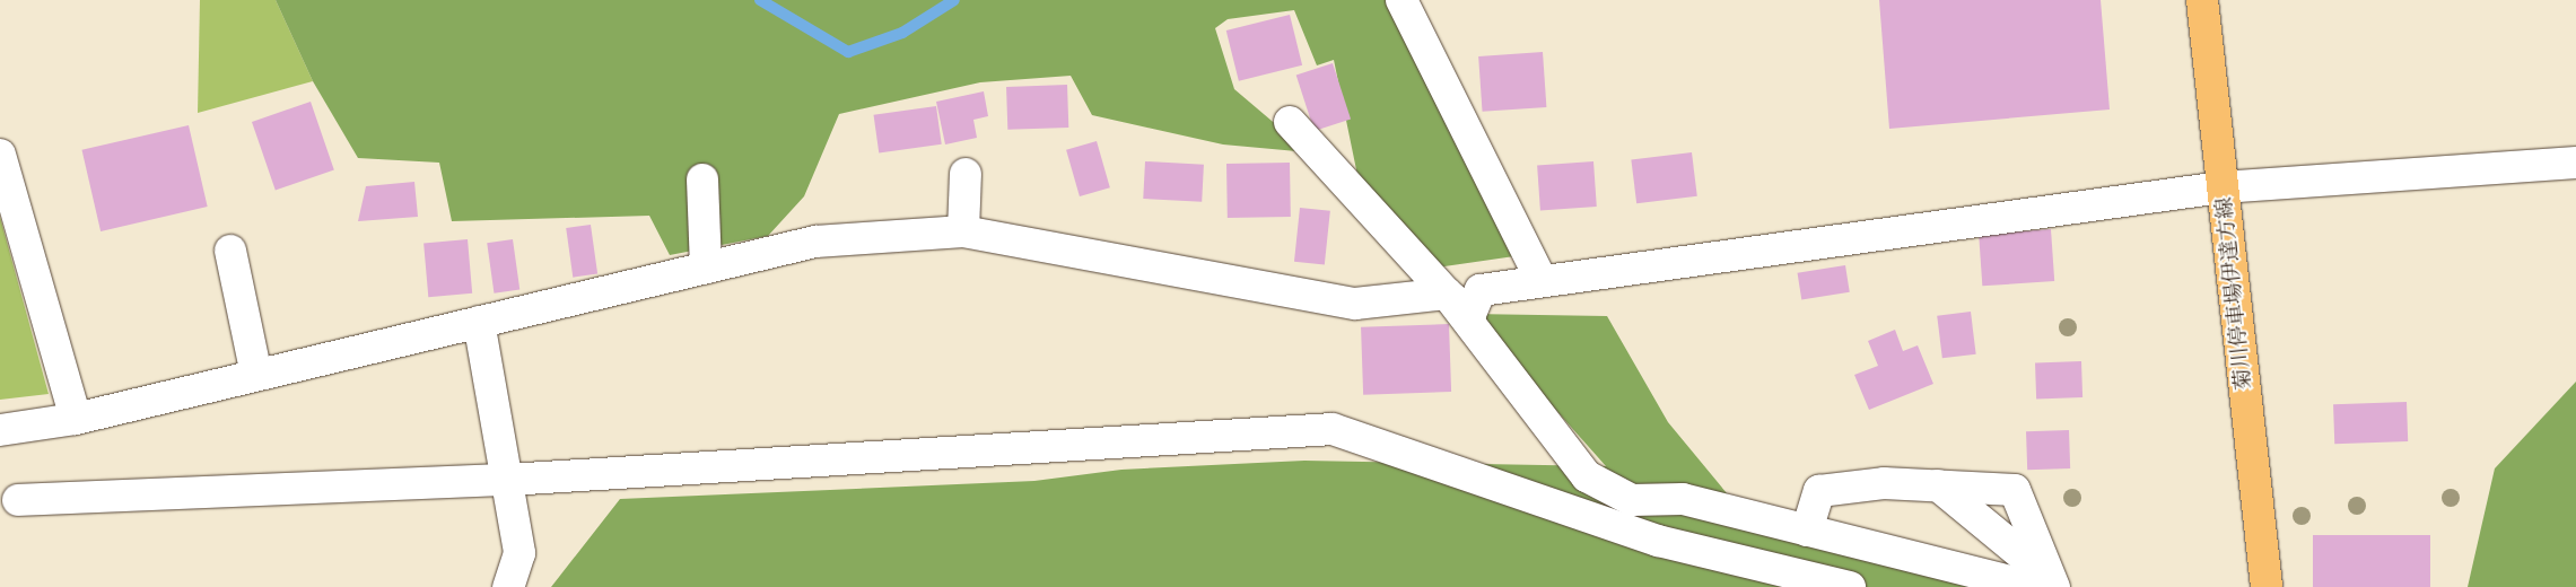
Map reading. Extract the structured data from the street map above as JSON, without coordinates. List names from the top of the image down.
{
  "streets": {
    "main road": ["菊川停車場伊達方線"]
  }
}
